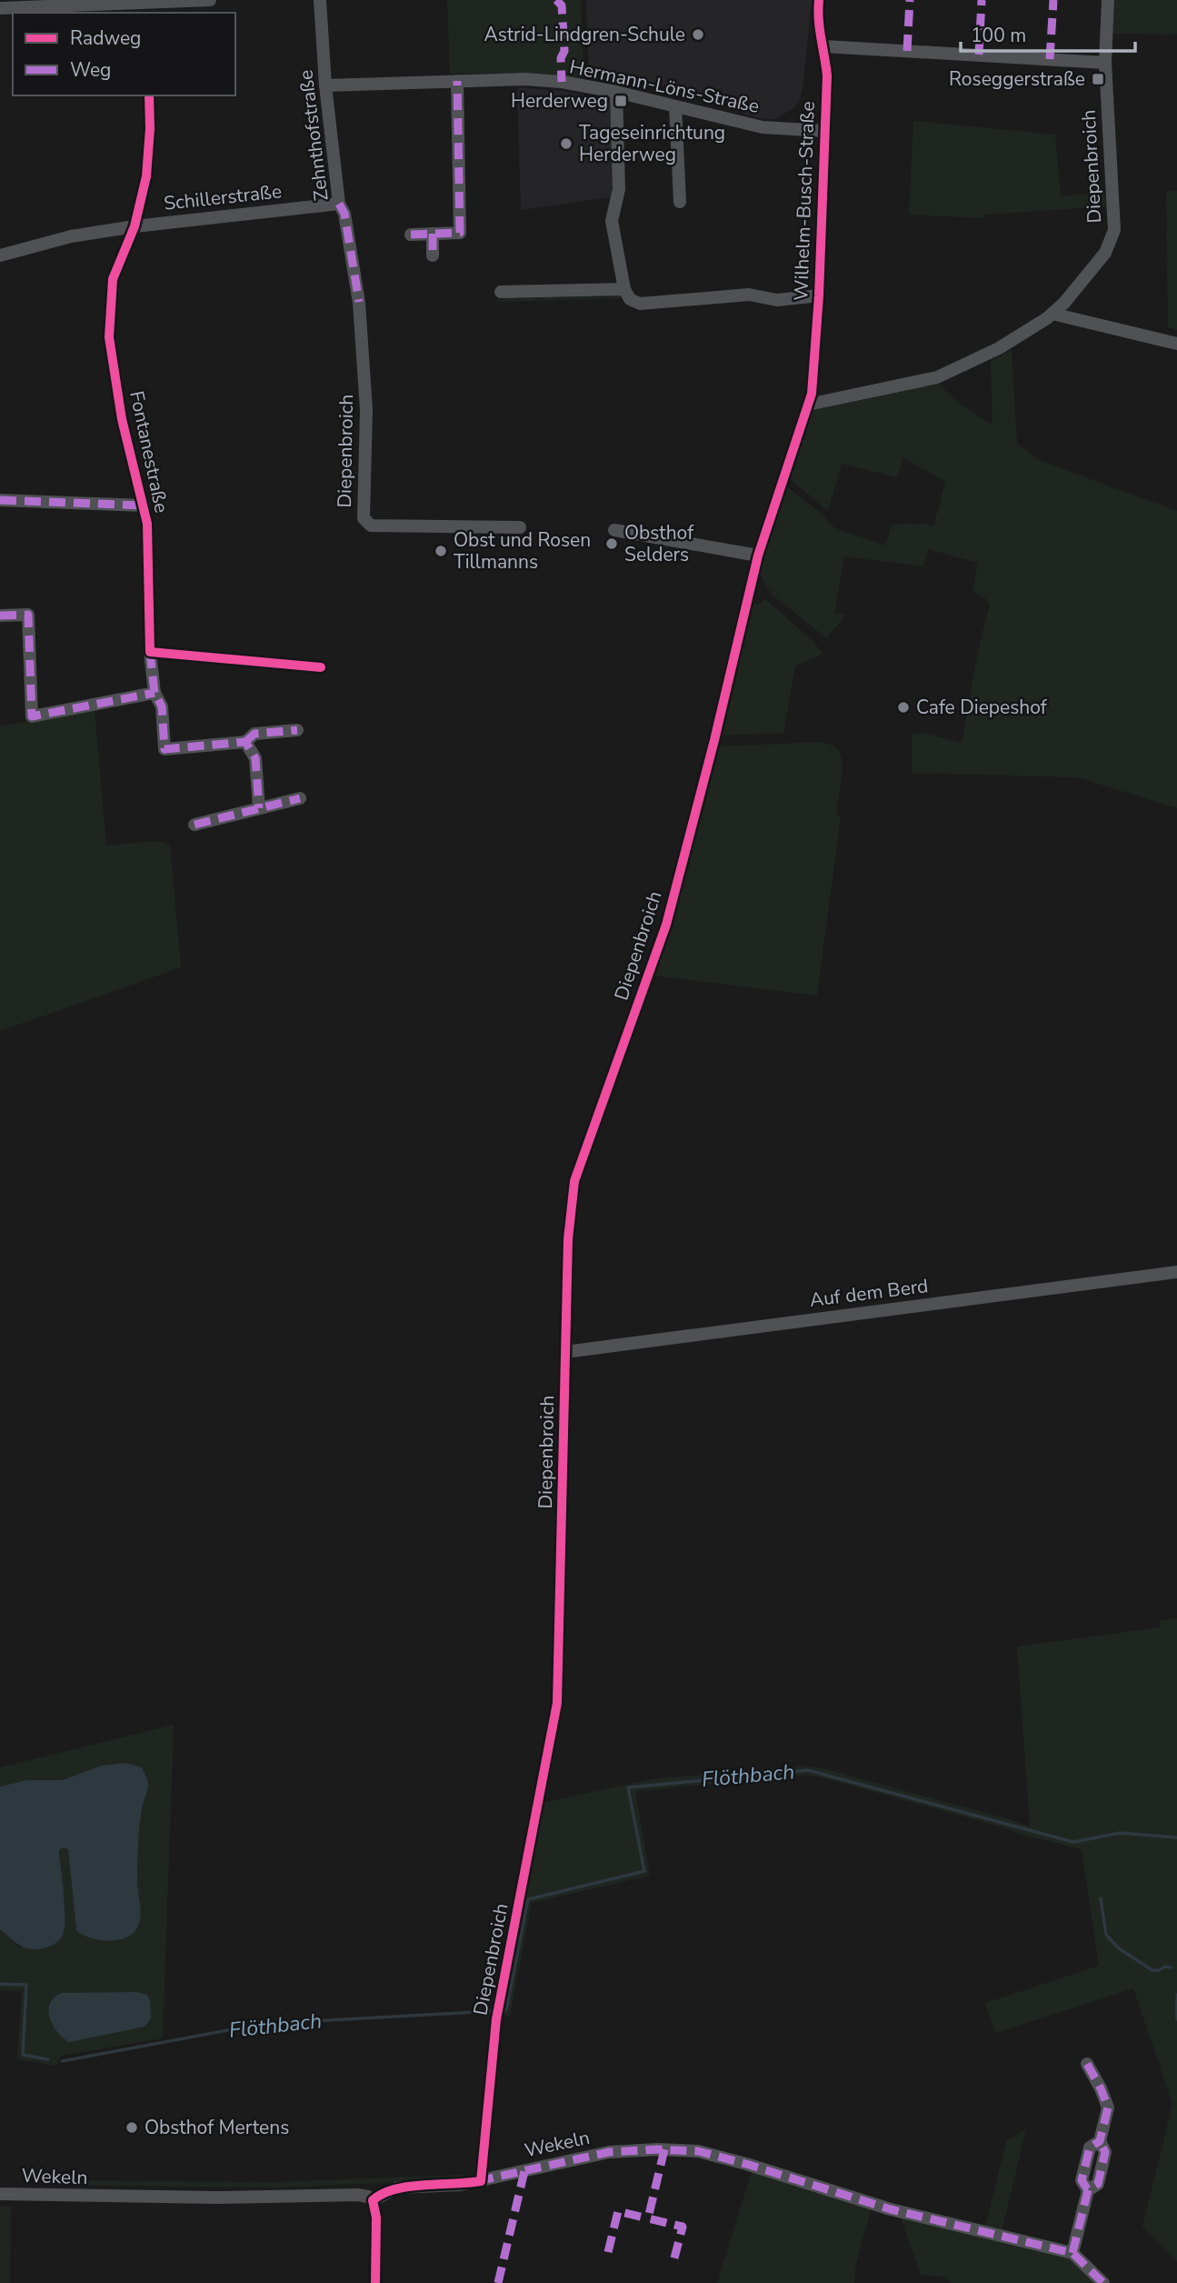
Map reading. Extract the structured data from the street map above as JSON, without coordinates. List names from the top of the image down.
{
  "streets": {
    "street": [
      "Hermann-Löns-Straße",
      "Zehnthofstraße",
      "Diepenbroich",
      "Schillerstraße",
      "Wilhelm-Busch-Straße",
      "Fontanestraße",
      "Auf dem Berd",
      "Wekeln"
    ]
  },
  "crossings": [
    ["Hermann-Löns-Straße", "Zehnthofstraße"],
    ["Hermann-Löns-Straße", "Wilhelm-Busch-Straße"],
    ["Zehnthofstraße", "Diepenbroich"],
    ["Zehnthofstraße", "Schillerstraße"],
    ["Diepenbroich", "Wilhelm-Busch-Straße"],
    ["Diepenbroich", "Auf dem Berd"],
    ["Diepenbroich", "Wekeln"],
    ["Schillerstraße", "Fontanestraße"]
  ],
  "water": ["Flöthbach"],
  "places": {
    "other": [
      "Astrid-Lindgren-Schule",
      "Tageseinrichtung Herderweg",
      "Obsthof Selders",
      "Obst und Rosen Tillmanns",
      "Cafe Diepeshof",
      "Obsthof Mertens"
    ],
    "transit": ["Roseggerstraße", "Herderweg"]
  },
  "legend": ["Radweg", "Weg"],
  "scale_bar": "100 m"
}
